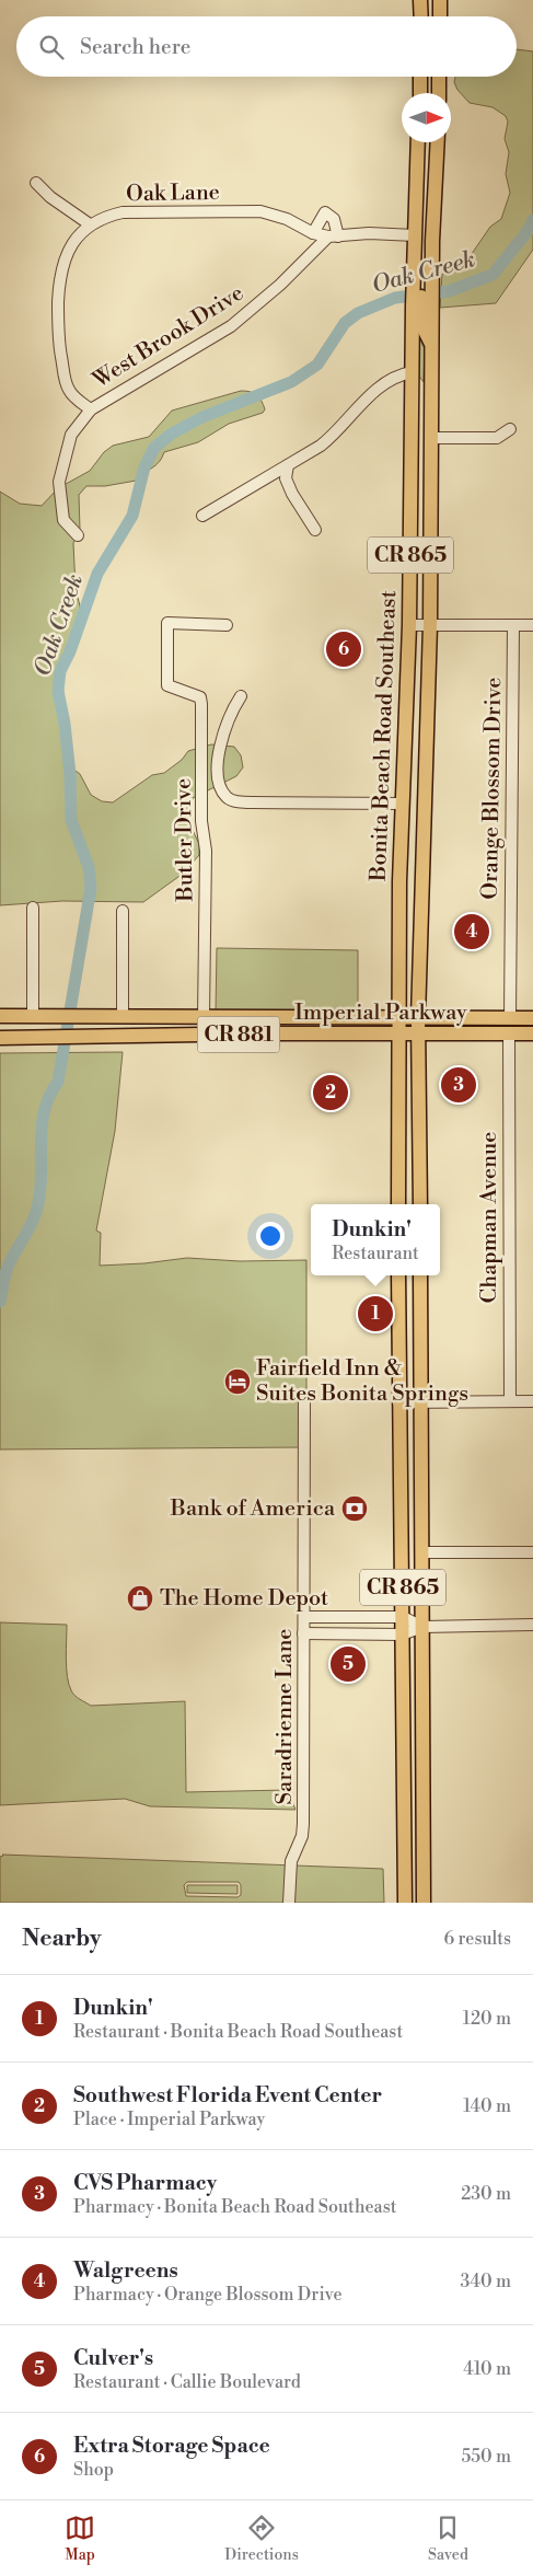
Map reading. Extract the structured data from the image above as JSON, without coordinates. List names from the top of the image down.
{
  "streets": {
    "main road": [
      "CR 865",
      "Bonita Beach Road Southeast",
      "Imperial Parkway",
      "CR 881"
    ],
    "street": [
      "Oak Lane",
      "West Brook Drive",
      "Orange Blossom Drive",
      "Butler Drive",
      "Chapman Avenue",
      "Saradrienne Lane"
    ]
  },
  "crossings": [
    ["Oak Lane", "West Brook Drive"],
    ["Bonita Beach Road Southeast", "Imperial Parkway"],
    ["Orange Blossom Drive", "Imperial Parkway"],
    ["Butler Drive", "Imperial Parkway"],
    ["Imperial Parkway", "Chapman Avenue"]
  ],
  "water": ["Oak Creek"],
  "places": {
    "hotel": ["Fairfield Inn & Suites Bonita Springs"],
    "bank": ["Bank of America"],
    "shop": ["The Home Depot"]
  },
  "north": "right",
  "page": {
    "search": "Search here",
    "pins": [
      "6",
      "4",
      "3",
      "2",
      "1",
      "5"
    ],
    "popup": ["Dunkin'", "Restaurant"],
    "heading": ["Nearby", "6 results"],
    "list": [
      {
        "mark": "1",
        "name": "Dunkin'",
        "note": "Restaurant · Bonita Beach Road Southeast",
        "value": "120 m"
      },
      {
        "mark": "2",
        "name": "Southwest Florida Event Center",
        "note": "Place · Imperial Parkway",
        "value": "140 m"
      },
      {
        "mark": "3",
        "name": "CVS Pharmacy",
        "note": "Pharmacy · Bonita Beach Road Southeast",
        "value": "230 m"
      },
      {
        "mark": "4",
        "name": "Walgreens",
        "note": "Pharmacy · Orange Blossom Drive",
        "value": "340 m"
      },
      {
        "mark": "5",
        "name": "Culver's",
        "note": "Restaurant · Callie Boulevard",
        "value": "410 m"
      },
      {
        "mark": "6",
        "name": "Extra Storage Space",
        "note": "Shop",
        "value": "550 m"
      }
    ],
    "nav": ["Map", "Directions", "Saved"]
  }
}
